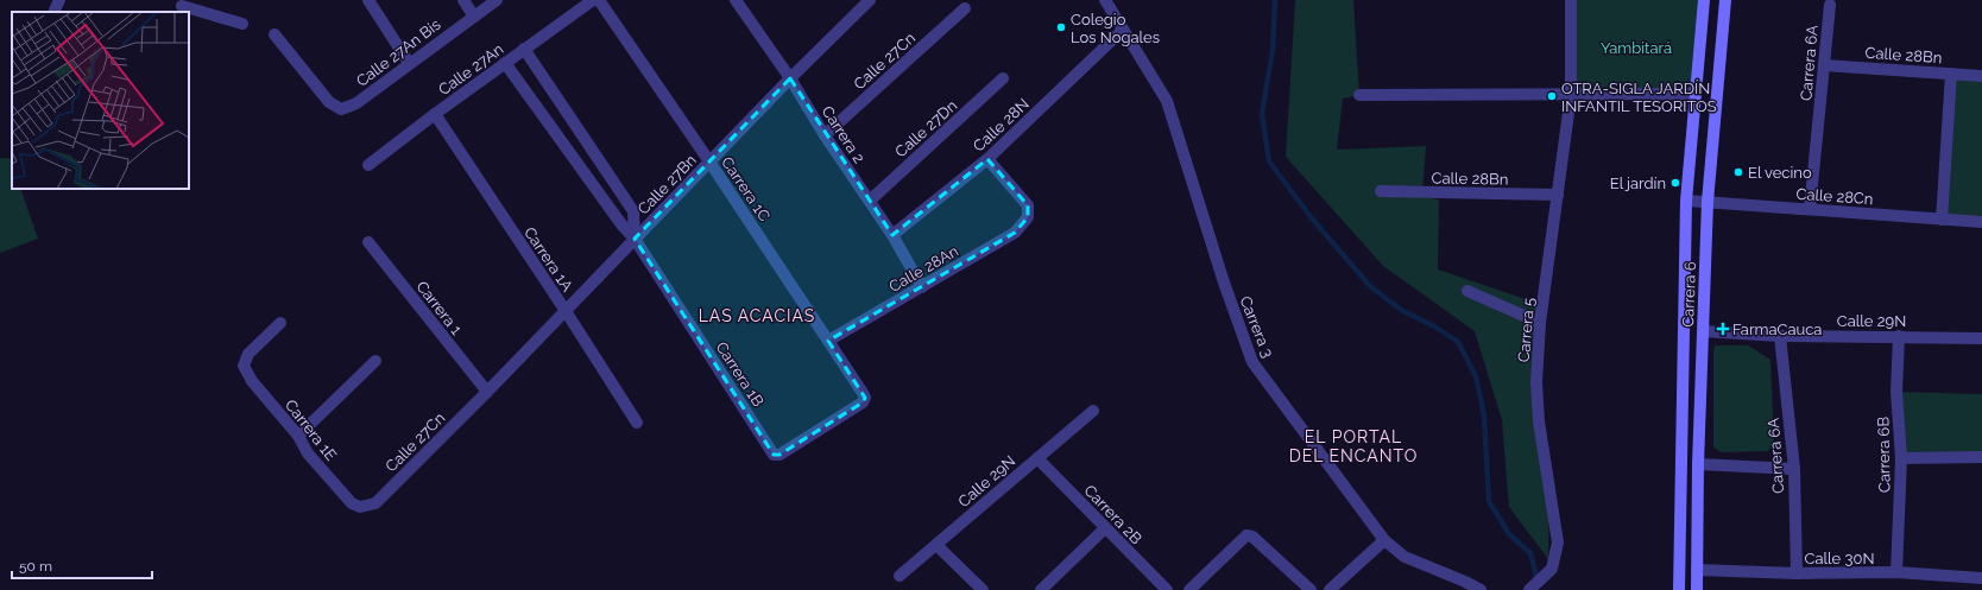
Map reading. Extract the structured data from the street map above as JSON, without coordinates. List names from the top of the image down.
{
  "streets": {
    "main road": ["Carrera 6"],
    "street": [
      "Calle 27An Bis",
      "Calle 28Bn",
      "Calle 27Cn",
      "Carrera 6A",
      "Calle 27An",
      "Calle 28N",
      "Calle 27Dn",
      "Carrera 2",
      "Calle 27Bn",
      "Carrera 1C",
      "Calle 28Cn",
      "Carrera 1A",
      "Calle 28An",
      "Carrera 1",
      "Calle 29N",
      "Carrera 3",
      "Carrera 5",
      "Carrera 1B",
      "Carrera 1E",
      "Carrera 6B",
      "Carrera 2B",
      "Calle 30N"
    ]
  },
  "crossings": [
    ["Calle 28Bn", "Carrera 6A"],
    ["Calle 28Bn", "Carrera 5"],
    ["Calle 27Cn", "Carrera 2"],
    ["Calle 27Cn", "Calle 27Bn"],
    ["Calle 27Cn", "Carrera 1"],
    ["Calle 27Cn", "Carrera 1E"],
    ["Carrera 6A", "Calle 28Cn"],
    ["Carrera 6A", "Calle 29N"],
    ["Carrera 6A", "Calle 30N"],
    ["Calle 27An", "Carrera 1A"],
    ["Calle 27An", "Carrera 1B"],
    ["Calle 28N", "Carrera 2"],
    ["Calle 28N", "Calle 28An"],
    ["Calle 28N", "Carrera 3"],
    ["Calle 27Dn", "Carrera 2"],
    ["Carrera 2", "Calle 27Bn"],
    ["Carrera 2", "Calle 28An"],
    ["Calle 27Bn", "Carrera 1C"],
    ["Calle 27Bn", "Carrera 1A"],
    ["Calle 27Bn", "Carrera 1"],
    ["Calle 27Bn", "Carrera 1B"],
    ["Carrera 1C", "Calle 28An"],
    ["Carrera 1C", "Carrera 1B"],
    ["Calle 28Cn", "Carrera 6"],
    ["Carrera 6", "Calle 29N"],
    ["Carrera 6", "Calle 30N"],
    ["Calle 29N", "Carrera 6B"],
    ["Calle 29N", "Carrera 2B"],
    ["Carrera 6B", "Calle 30N"]
  ],
  "districts": ["LAS ACACIAS", "EL PORTAL DEL ENCANTO"],
  "parks": ["Yambitará"],
  "places": {
    "other": [
      "Colegio Los Nogales",
      "OTRA-SIGLA JARDÍN INFANTIL TESORITOS",
      "El vecino",
      "El jardín"
    ],
    "health": ["FarmaCauca"]
  },
  "scale_bar": "50 m"
}
